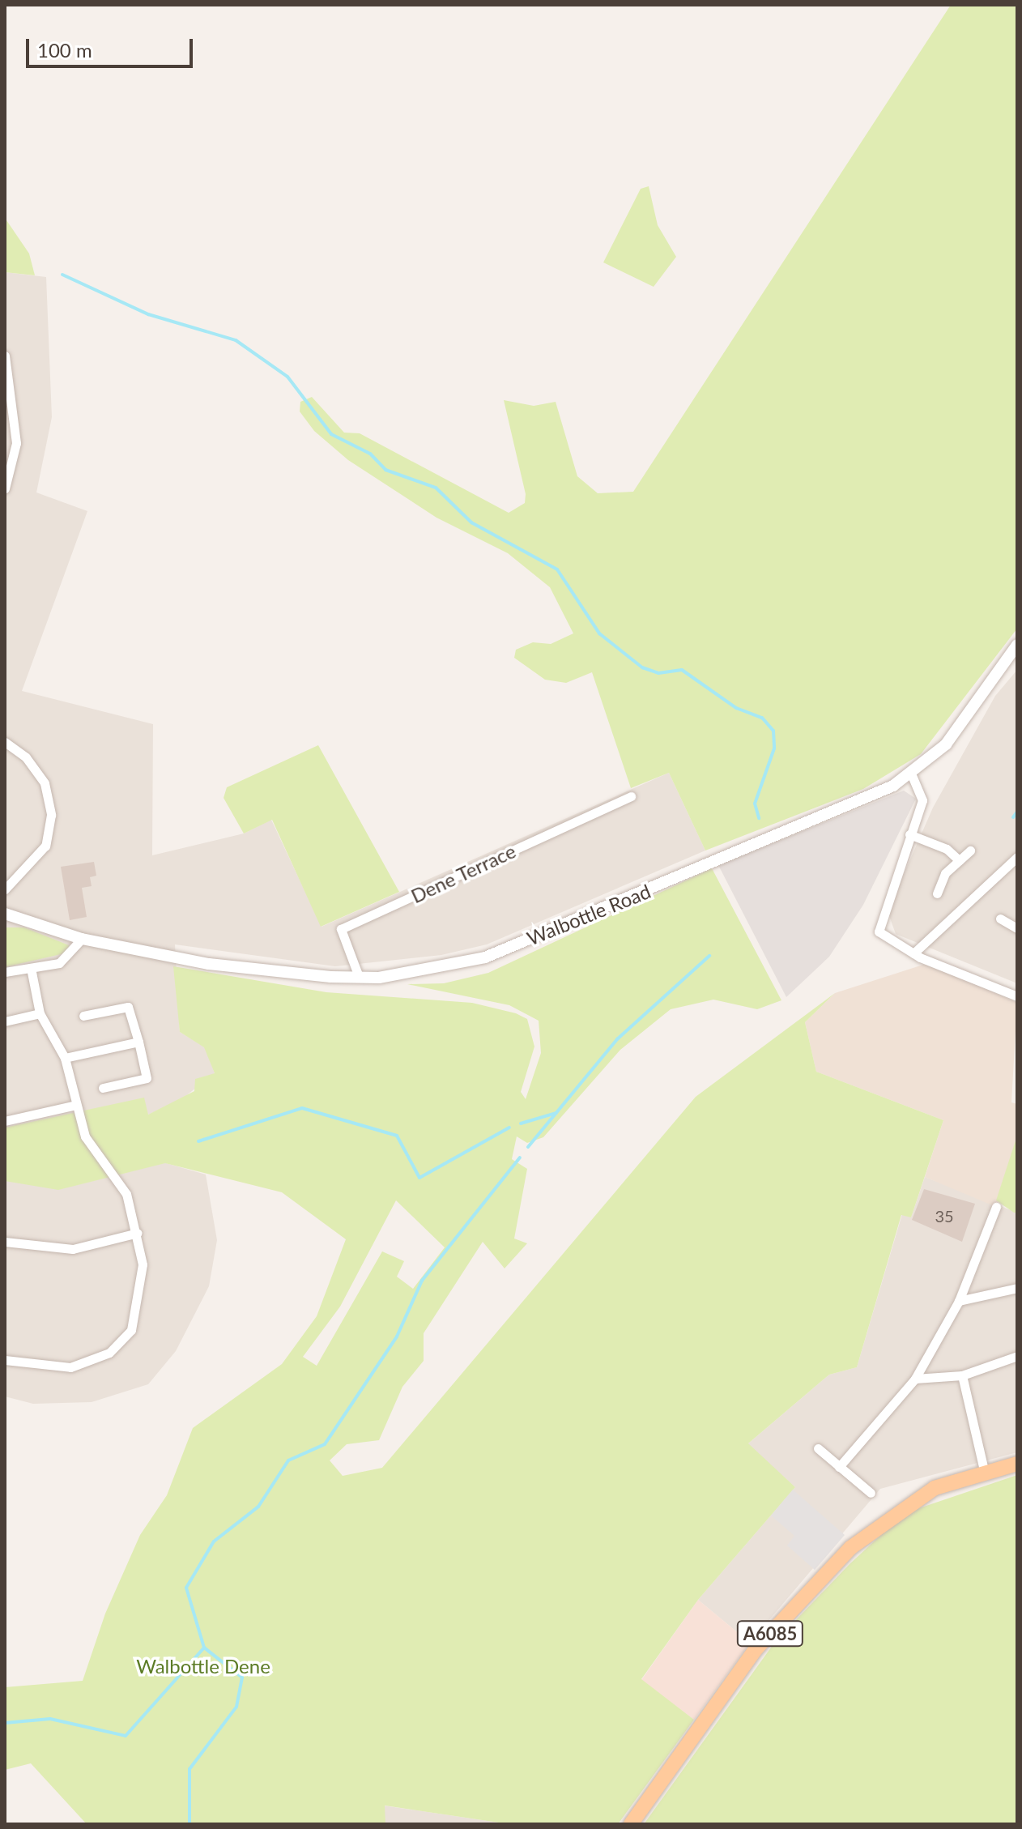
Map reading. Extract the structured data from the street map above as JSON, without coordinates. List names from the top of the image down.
{
  "streets": {
    "main road": ["A6085"],
    "street": ["Dene Terrace", "Walbottle Road"]
  },
  "crossings": [
    ["Dene Terrace", "Walbottle Road"]
  ],
  "parks": ["Walbottle Dene"],
  "house_numbers": ["35"],
  "scale_bar": "100 m"
}
